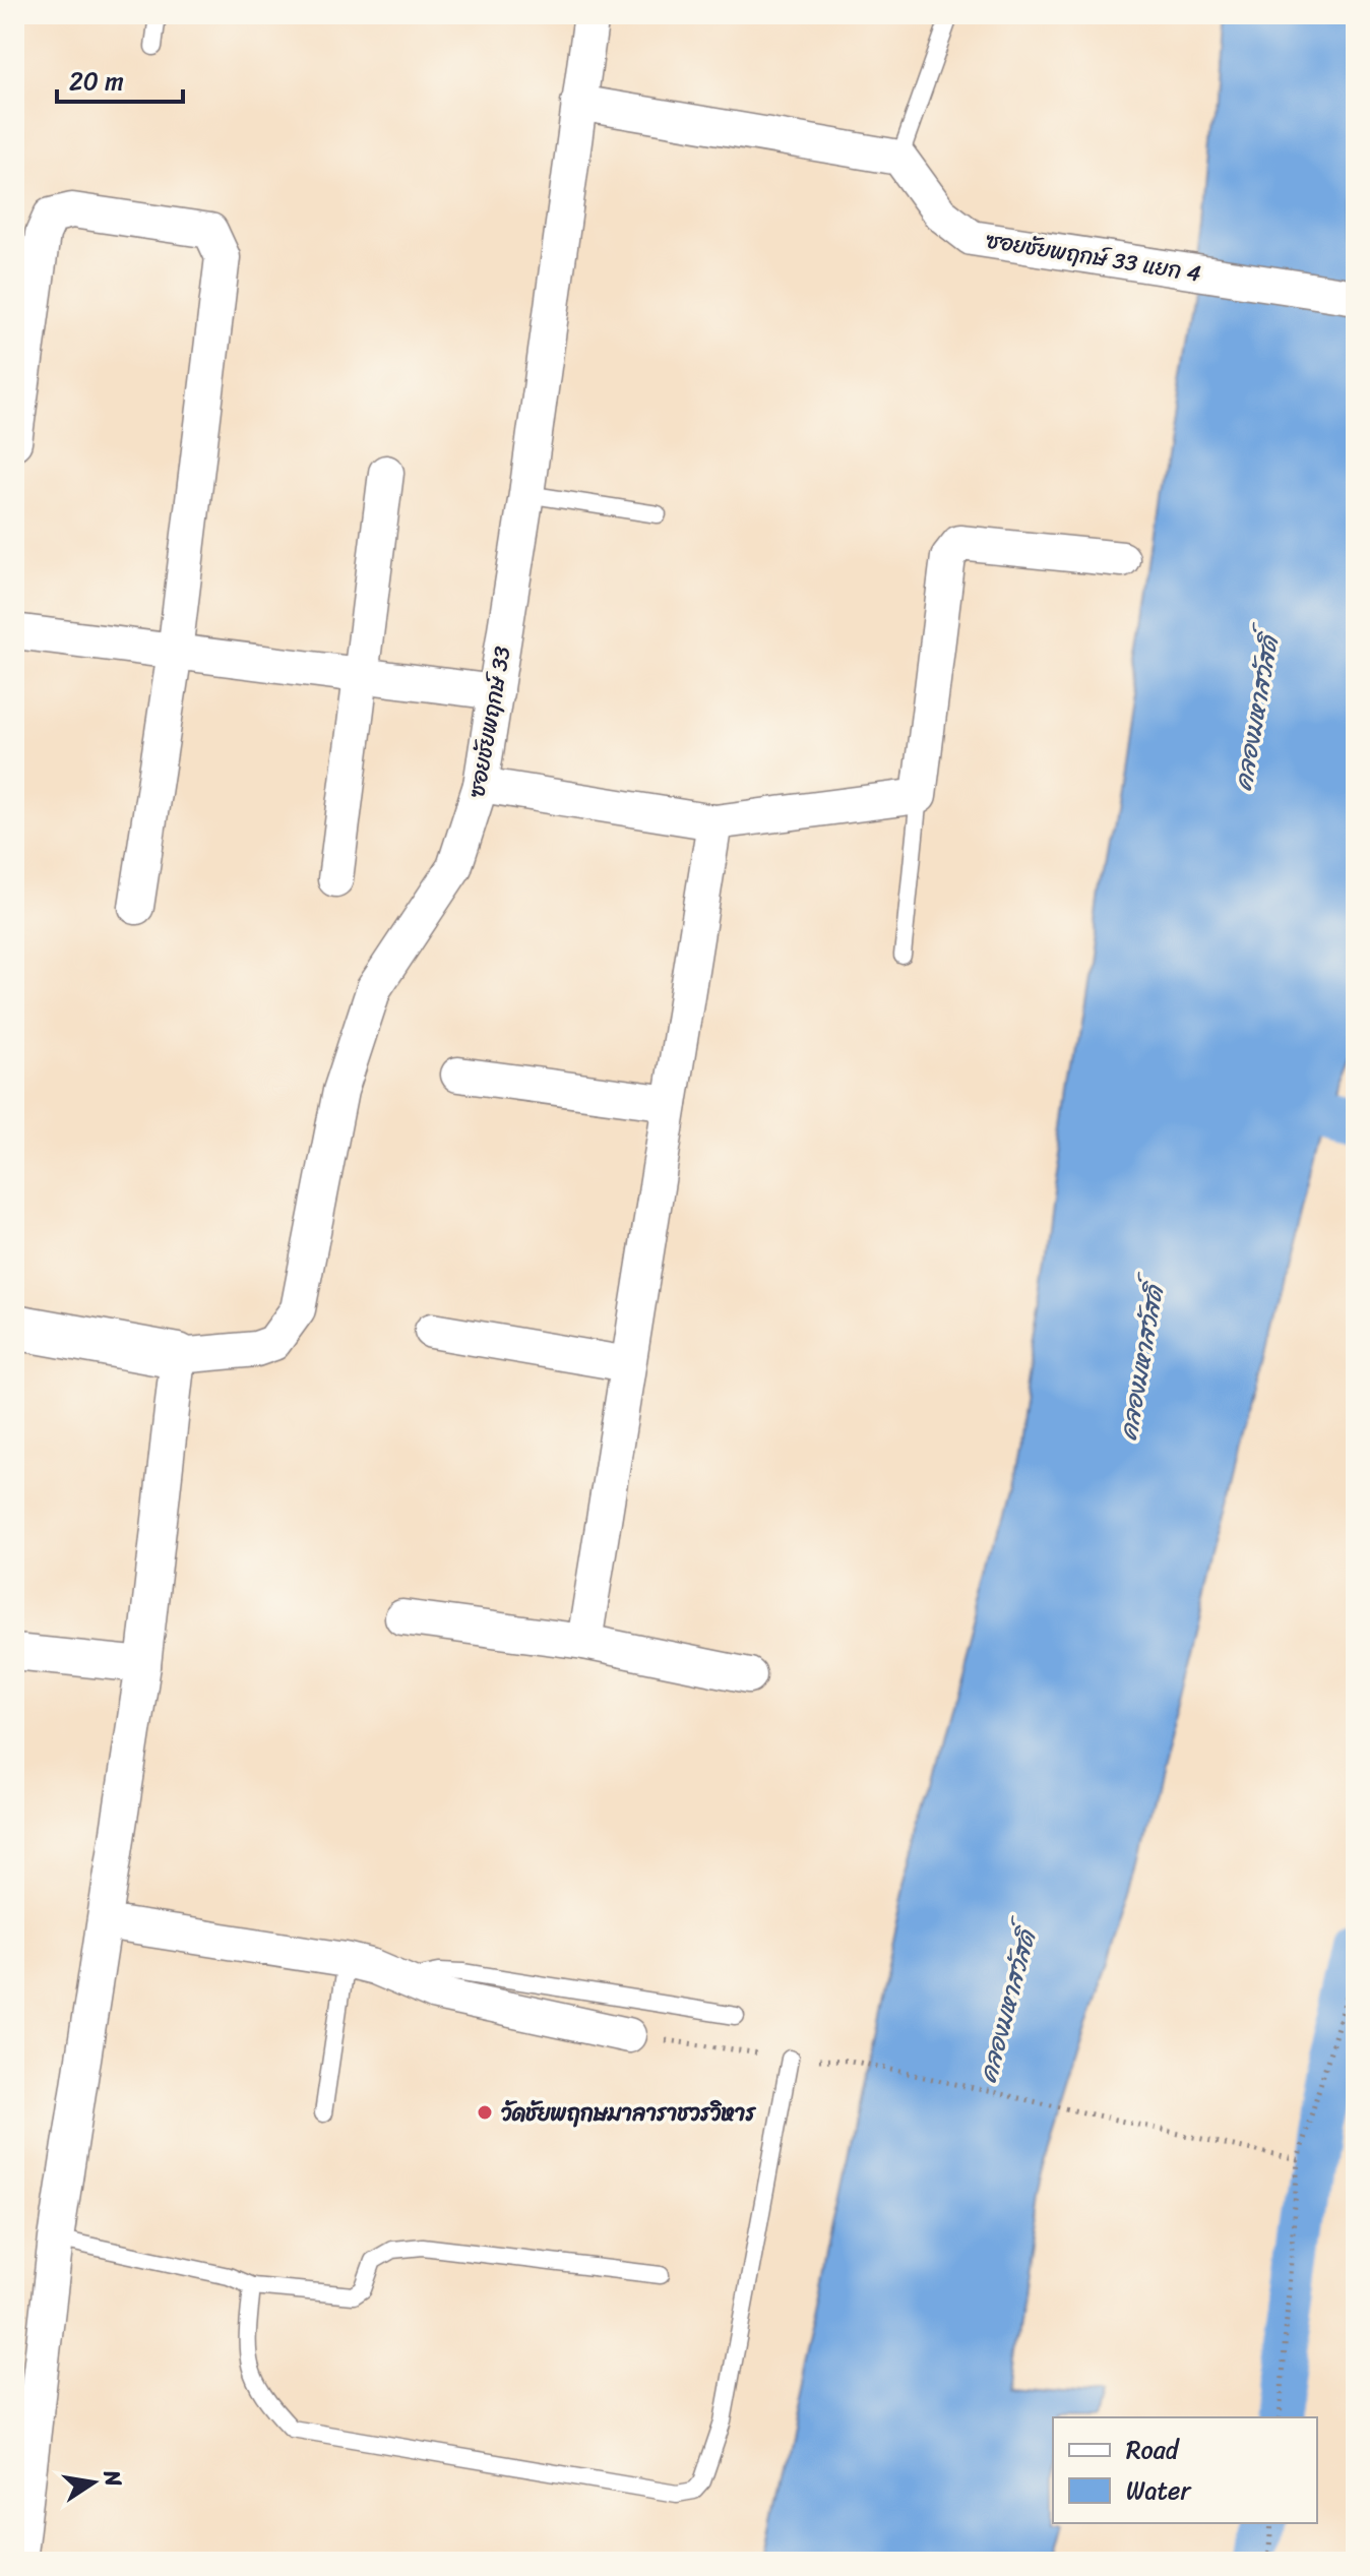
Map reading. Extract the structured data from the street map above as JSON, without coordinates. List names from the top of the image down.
{
  "streets": {
    "street": ["ซอยชัยพฤกษ์ 33 แยก 4", "ซอยชัยพฤกษ์ 33"]
  },
  "water": ["คลองมหาสวัสดิ์"],
  "places": ["วัดชัยพฤกษมาลาราชวรวิหาร"],
  "legend": ["Road", "Water"],
  "scale_bar": "20 m",
  "north": "right"
}
